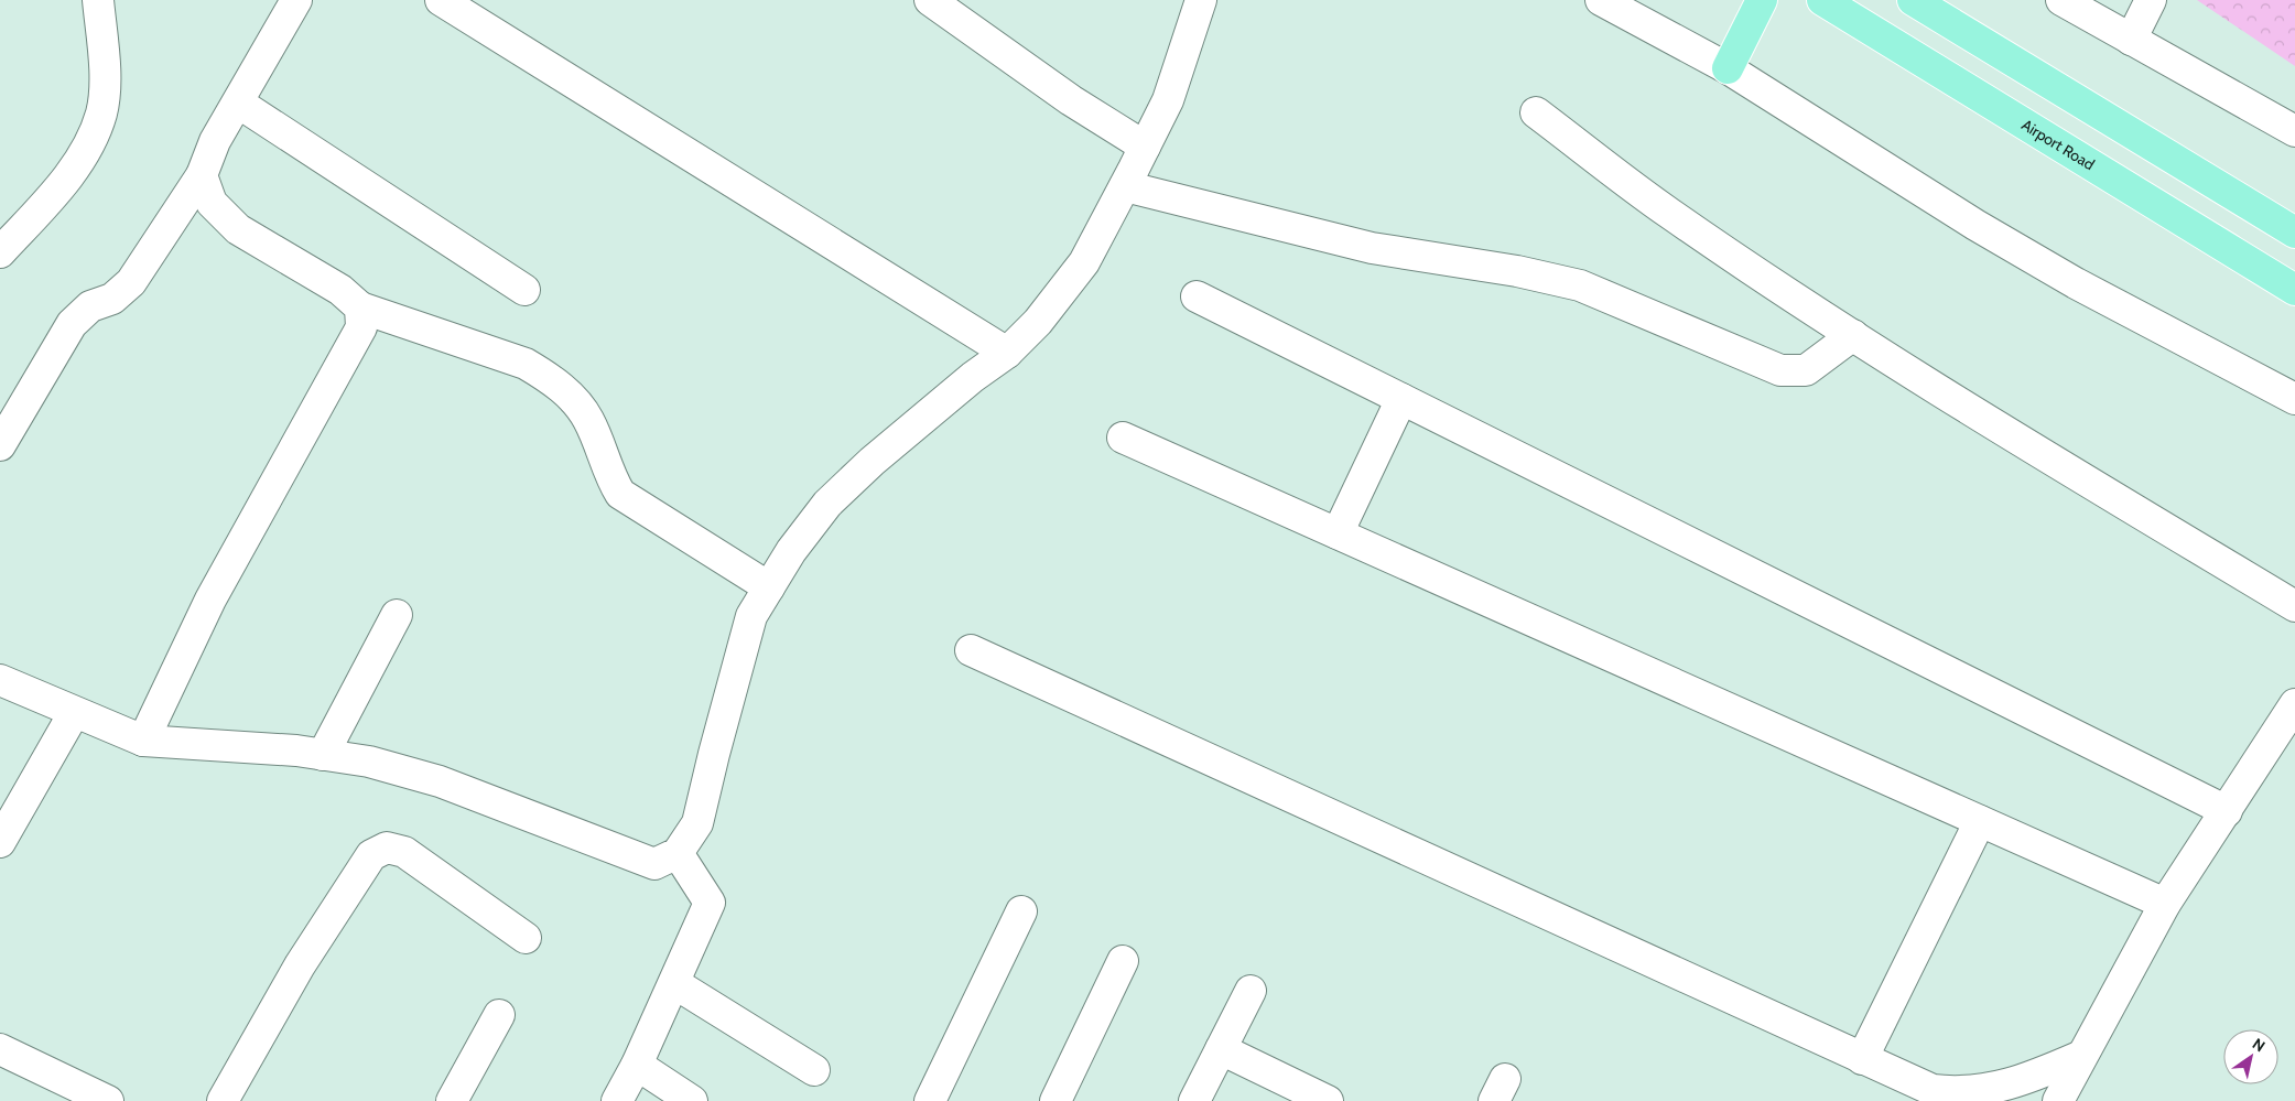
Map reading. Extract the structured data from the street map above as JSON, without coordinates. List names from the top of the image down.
{
  "streets": {
    "main road": ["Airport Road"]
  },
  "north": "top right"
}
